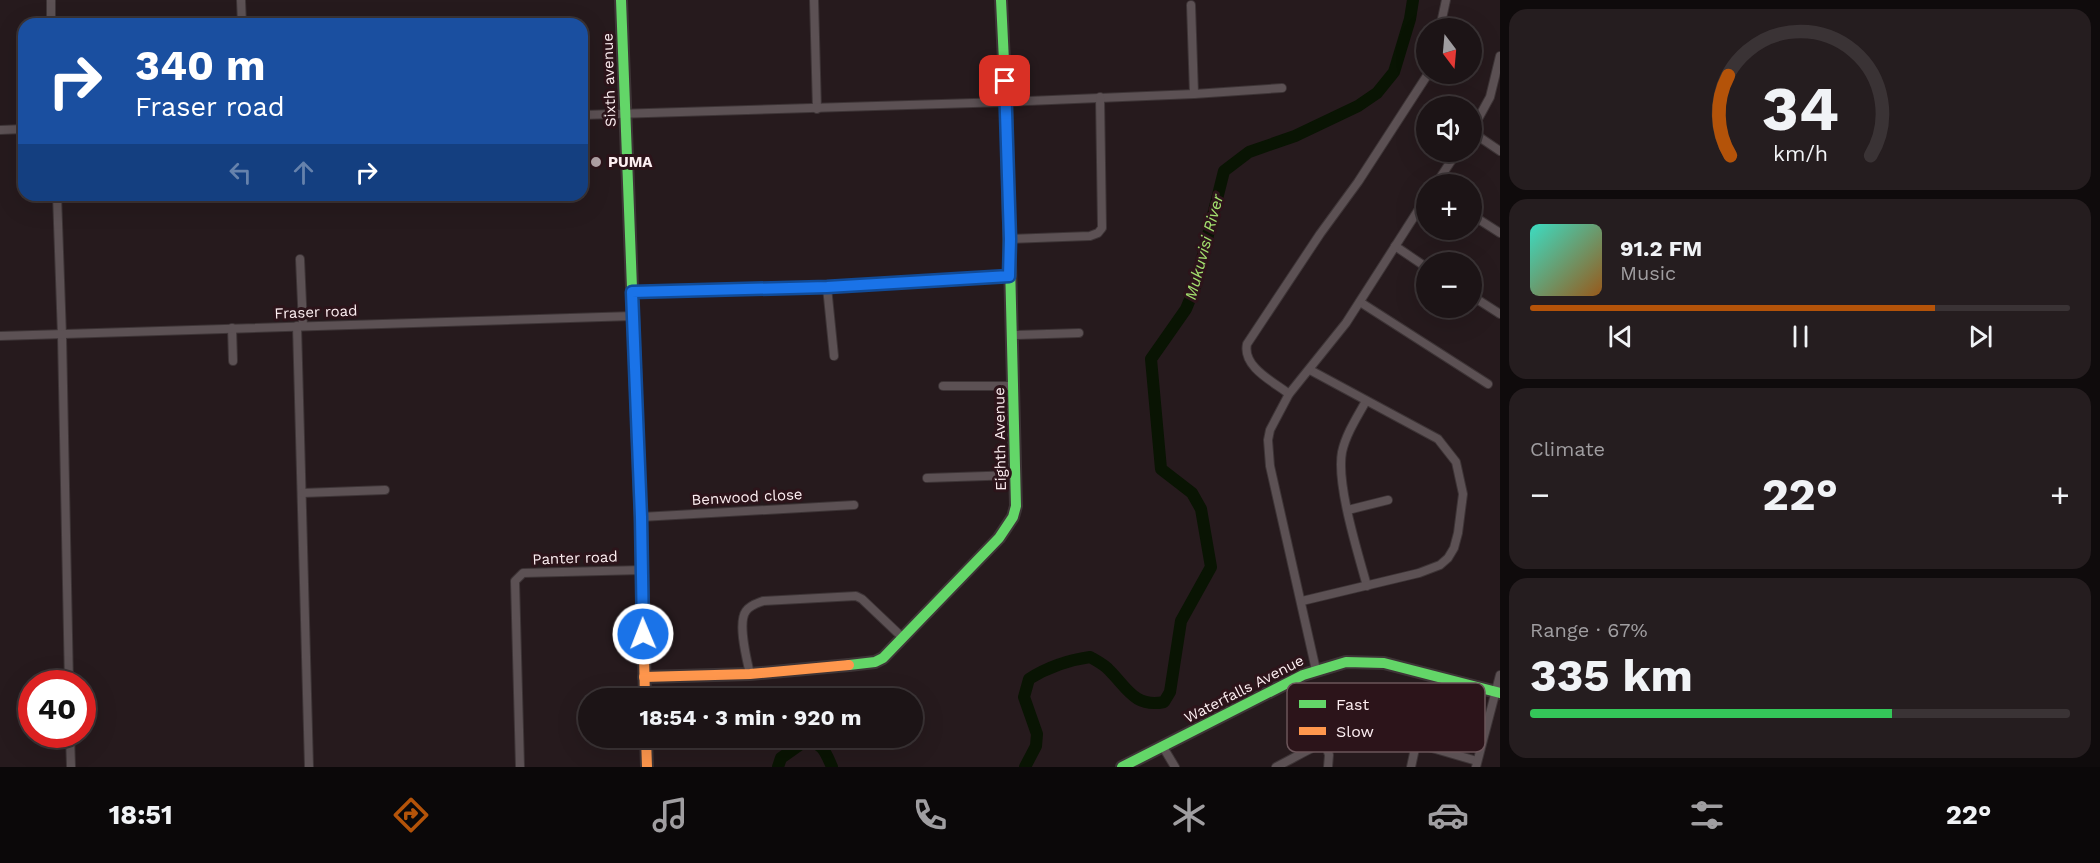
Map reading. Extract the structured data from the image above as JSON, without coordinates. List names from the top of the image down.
{
  "streets": {
    "street": [
      "Sixth avenue",
      "Fraser road",
      "Eighth Avenue",
      "Benwood close",
      "Panter road",
      "Waterfalls Avenue"
    ]
  },
  "crossings": [
    ["Sixth avenue", "Fraser road"],
    ["Sixth avenue", "Eighth Avenue"],
    ["Sixth avenue", "Benwood close"],
    ["Sixth avenue", "Panter road"]
  ],
  "water": ["Mukuvisi River"],
  "places": ["PUMA"],
  "legend": ["Fast", "Slow"],
  "north": "bottom",
  "page": {
    "map_buttons": ["+", "−"],
    "turn": ["340 m", "Fraser road"],
    "song": ["91.2 FM", "Music"],
    "tile": [
      "Climate",
      ["Range · 67%", "335 km"]
    ],
    "heat": ["−", "22°", "+"],
    "limit": "40",
    "trip": "18:54 · 3 min · 920 m",
    "tabs": ["18:51", "22°"],
    "gauge": ["34", "km/h"]
  }
}
